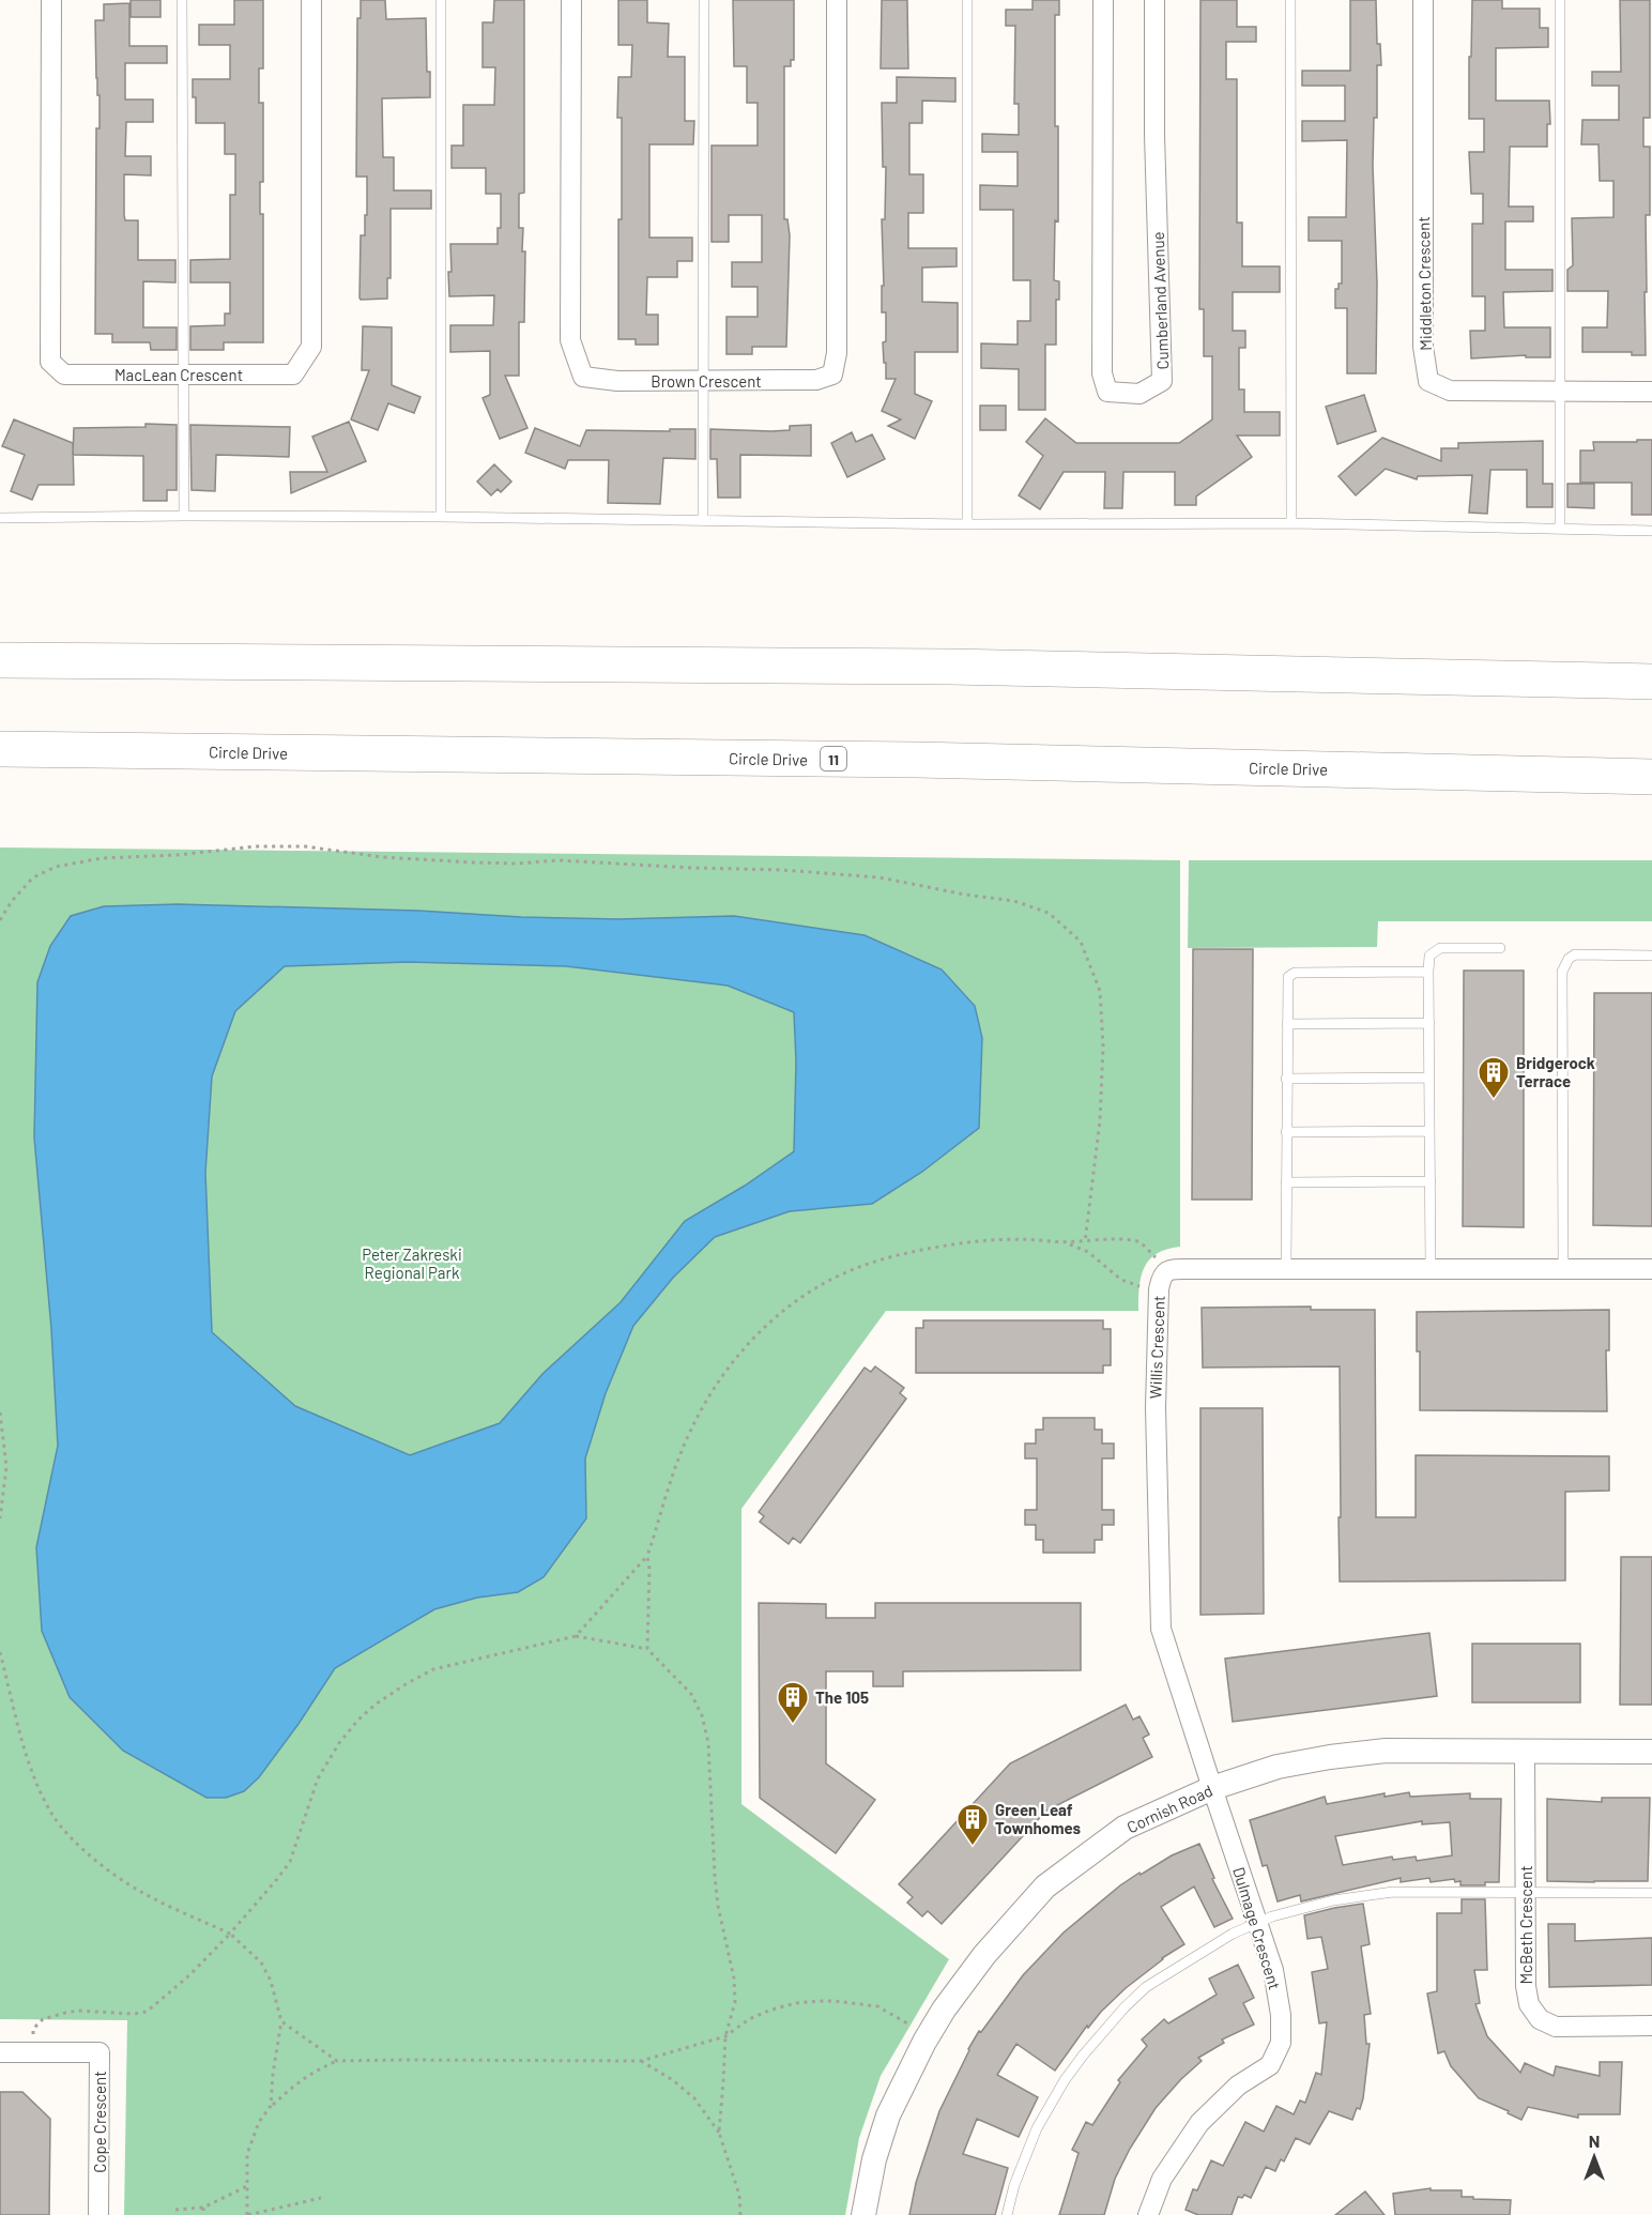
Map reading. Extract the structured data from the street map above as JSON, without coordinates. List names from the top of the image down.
{
  "streets": {
    "highway": ["Circle Drive", "11"],
    "street": [
      "Middleton Crescent",
      "Cumberland Avenue",
      "MacLean Crescent",
      "Brown Crescent",
      "Willis Crescent",
      "Cornish Road",
      "McBeth Crescent",
      "Dulmage Crescent",
      "Cope Crescent"
    ]
  },
  "crossings": [
    ["Willis Crescent", "Cornish Road"],
    ["Willis Crescent", "Dulmage Crescent"],
    ["Cornish Road", "McBeth Crescent"],
    ["Cornish Road", "Dulmage Crescent"]
  ],
  "parks": ["Peter Zakreski Regional Park"],
  "places": {
    "building": ["Bridgerock Terrace", "The 105", "Green Leaf Townhomes"]
  },
  "north": "top"
}
